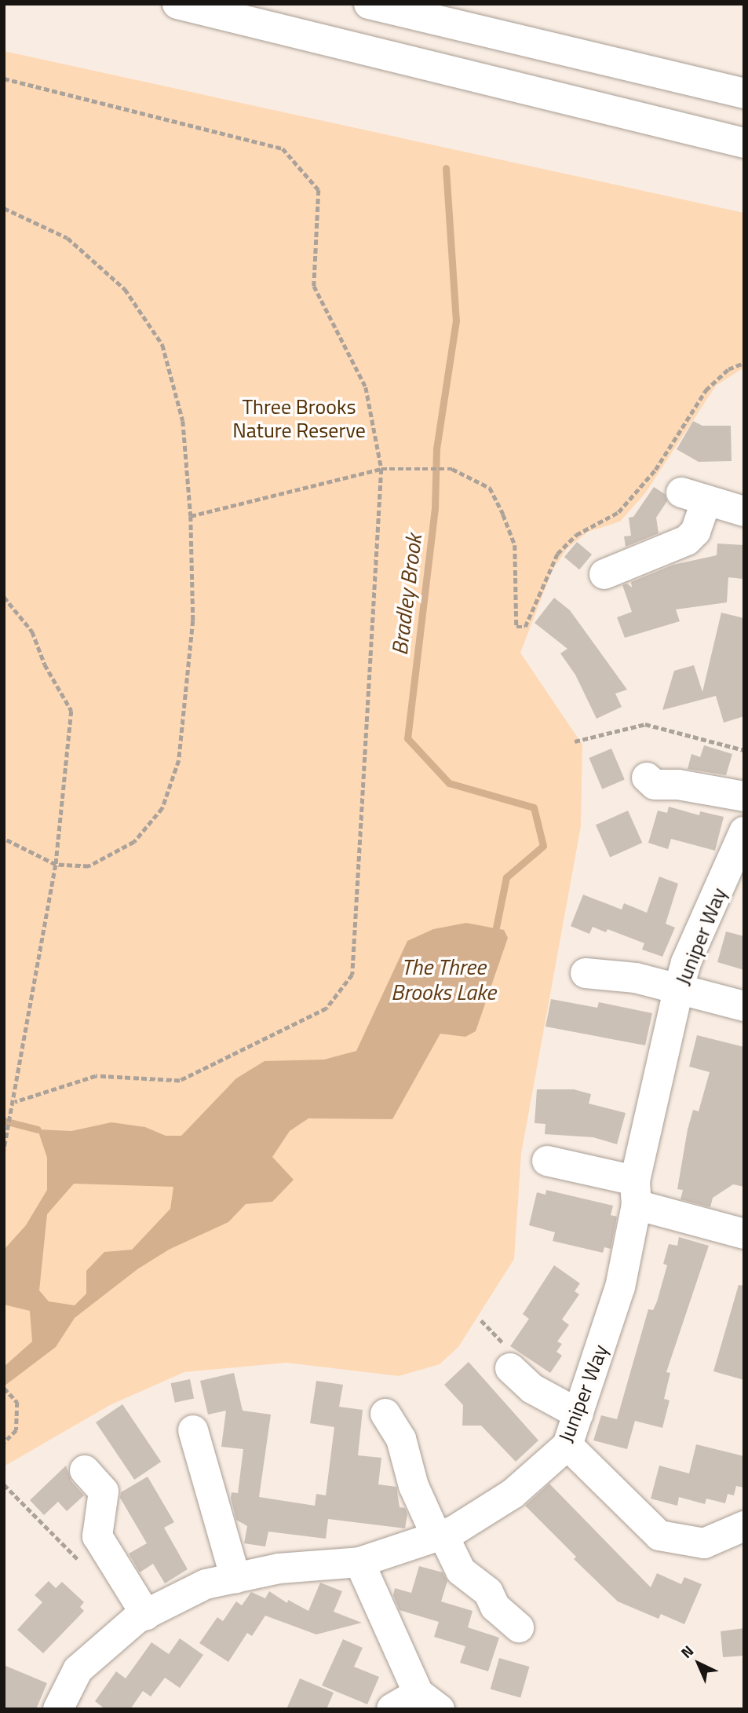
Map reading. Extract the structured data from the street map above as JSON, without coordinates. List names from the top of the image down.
{
  "streets": {
    "main road": ["Juniper Way"]
  },
  "water": ["Bradley Brook", "The Three Brooks Lake"],
  "parks": ["Three Brooks Nature Reserve"],
  "north": "top left"
}
